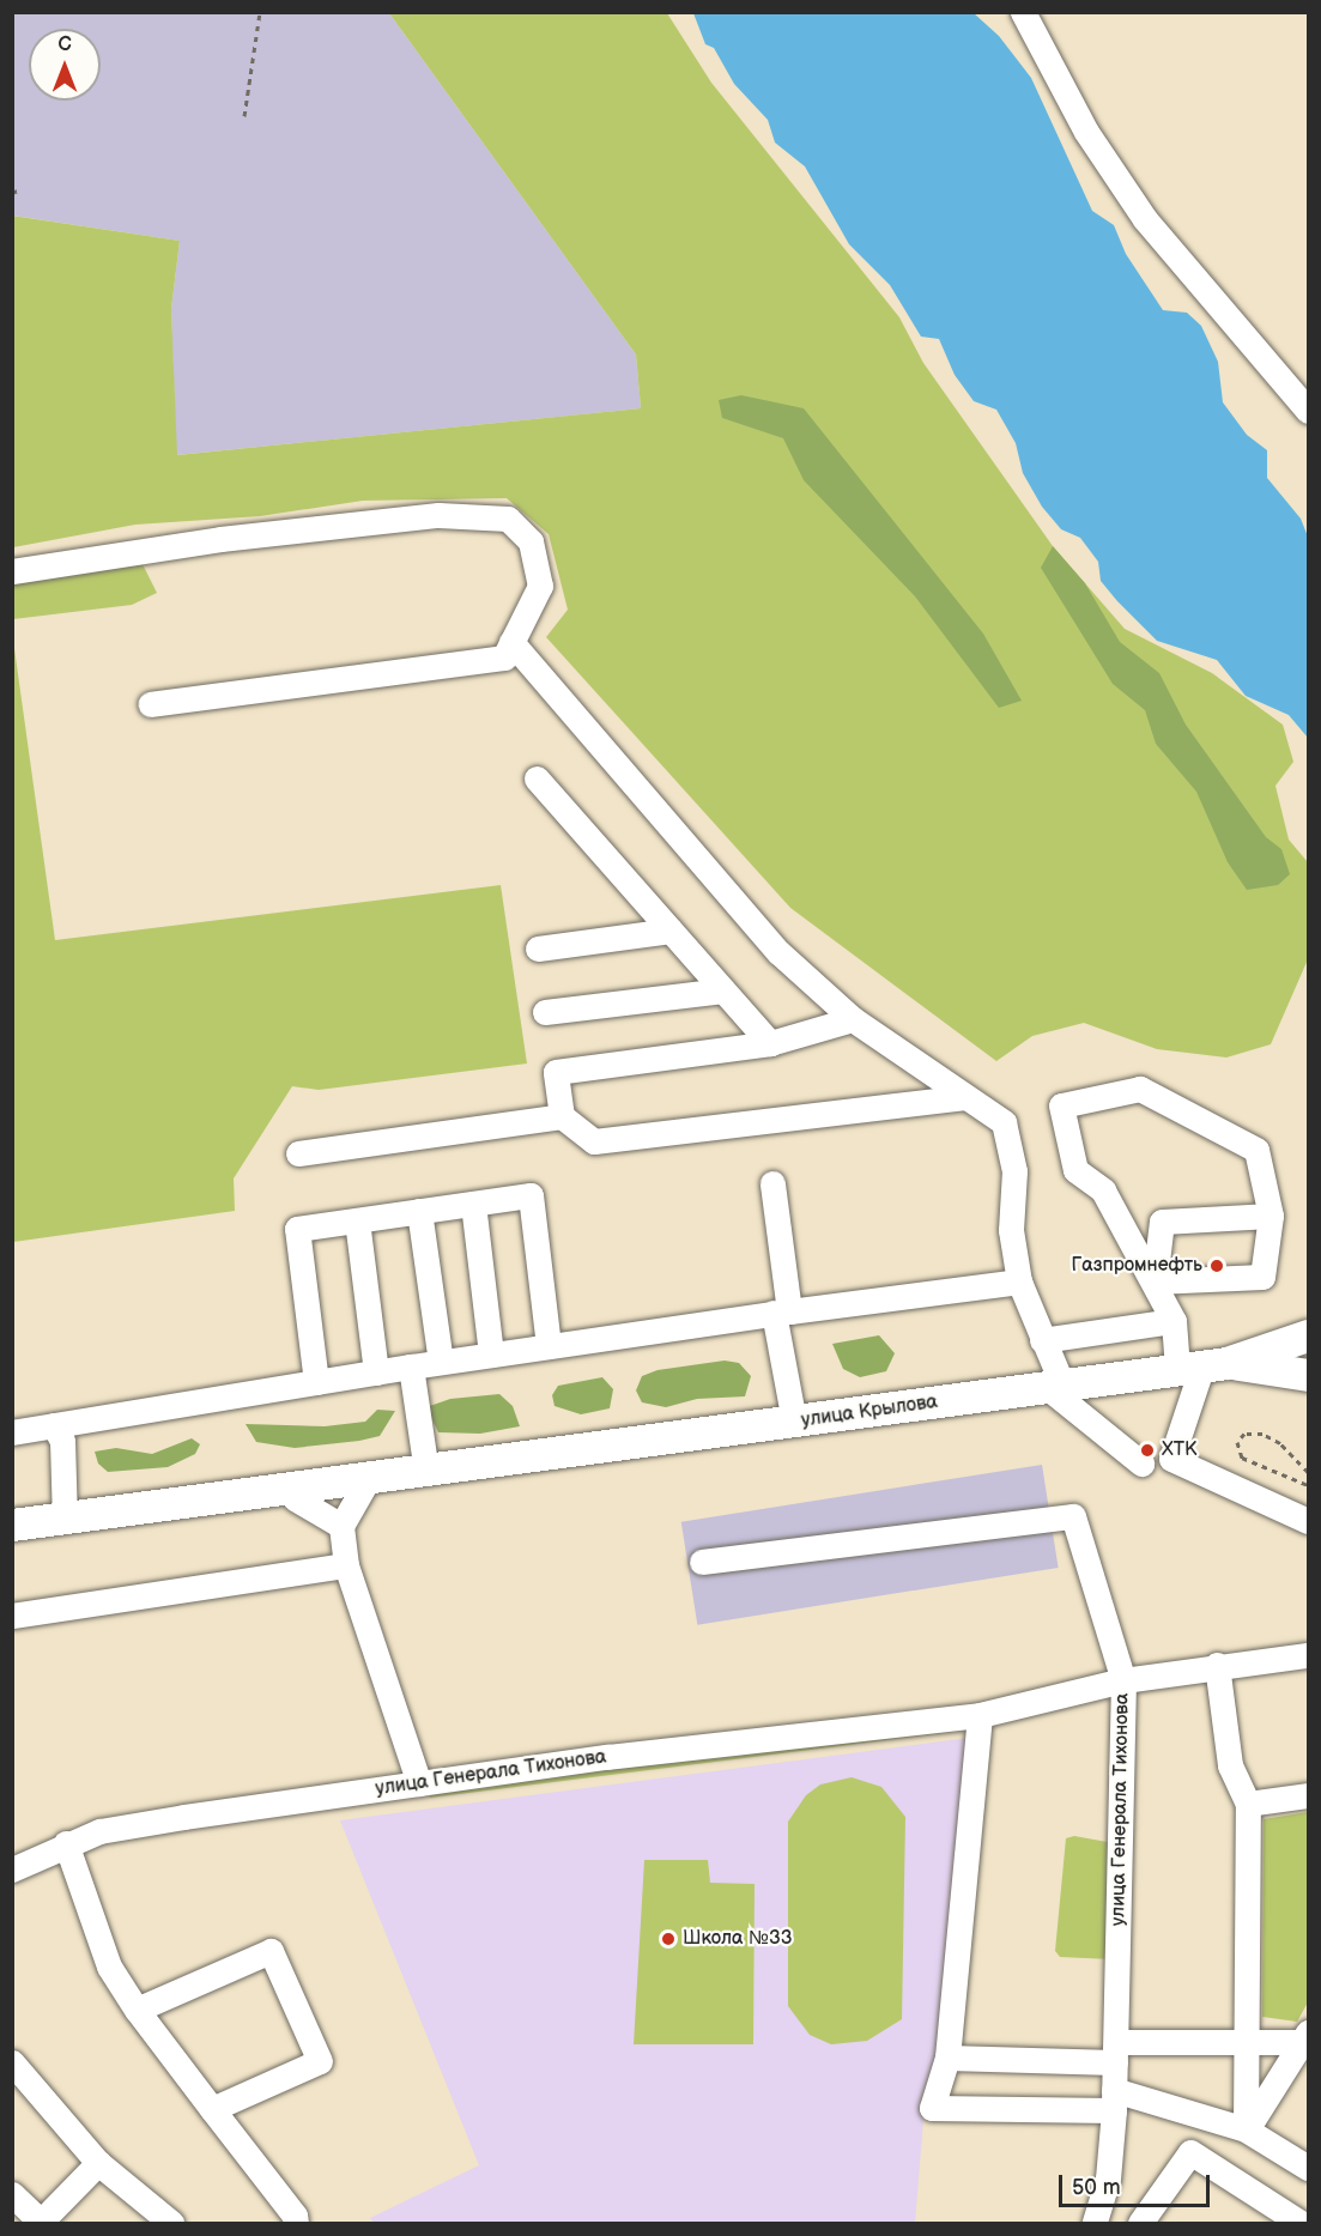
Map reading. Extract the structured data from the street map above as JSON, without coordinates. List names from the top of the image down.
{
  "streets": {
    "main road": ["улица Крылова"],
    "street": ["улица Генерала Тихонова"]
  },
  "places": ["Газпромнефть", "ХТК", "Школа №33"],
  "scale_bar": "50 m",
  "north": "top"
}
